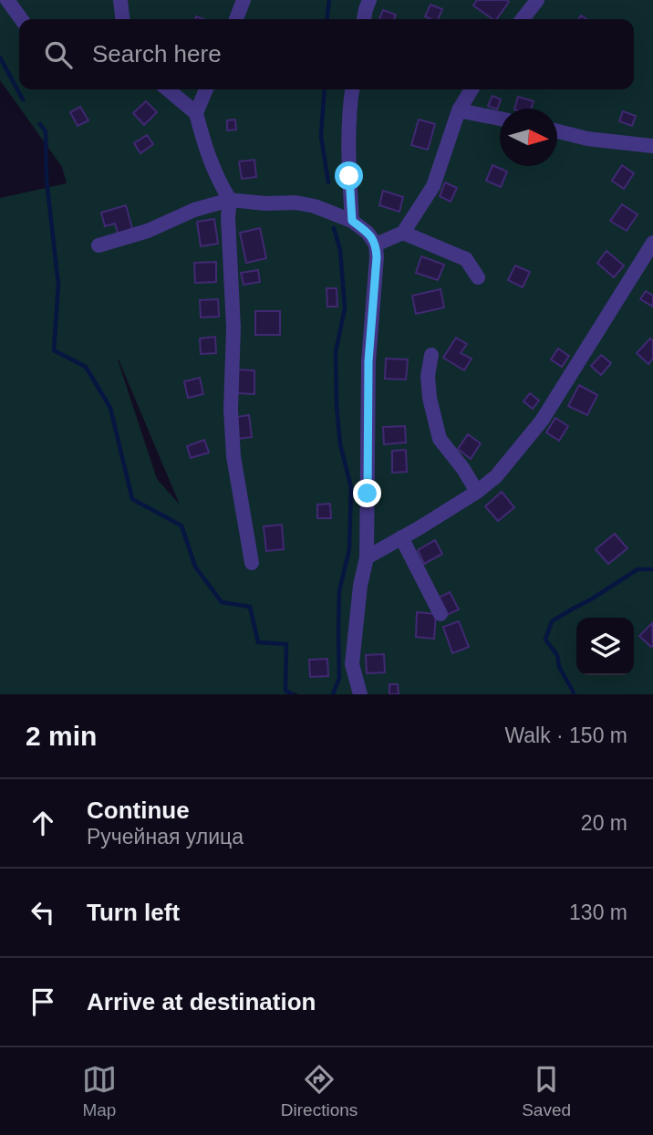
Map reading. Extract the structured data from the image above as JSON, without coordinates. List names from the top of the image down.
{
  "north": "right",
  "page": {
    "search": "Search here",
    "heading": ["2 min", "Walk · 150 m"],
    "list": [
      ["Continue", "Ручейная улица", "20 m"],
      ["Turn left", "130 m"],
      "Arrive at destination"
    ],
    "nav": ["Map", "Directions", "Saved"]
  }
}
